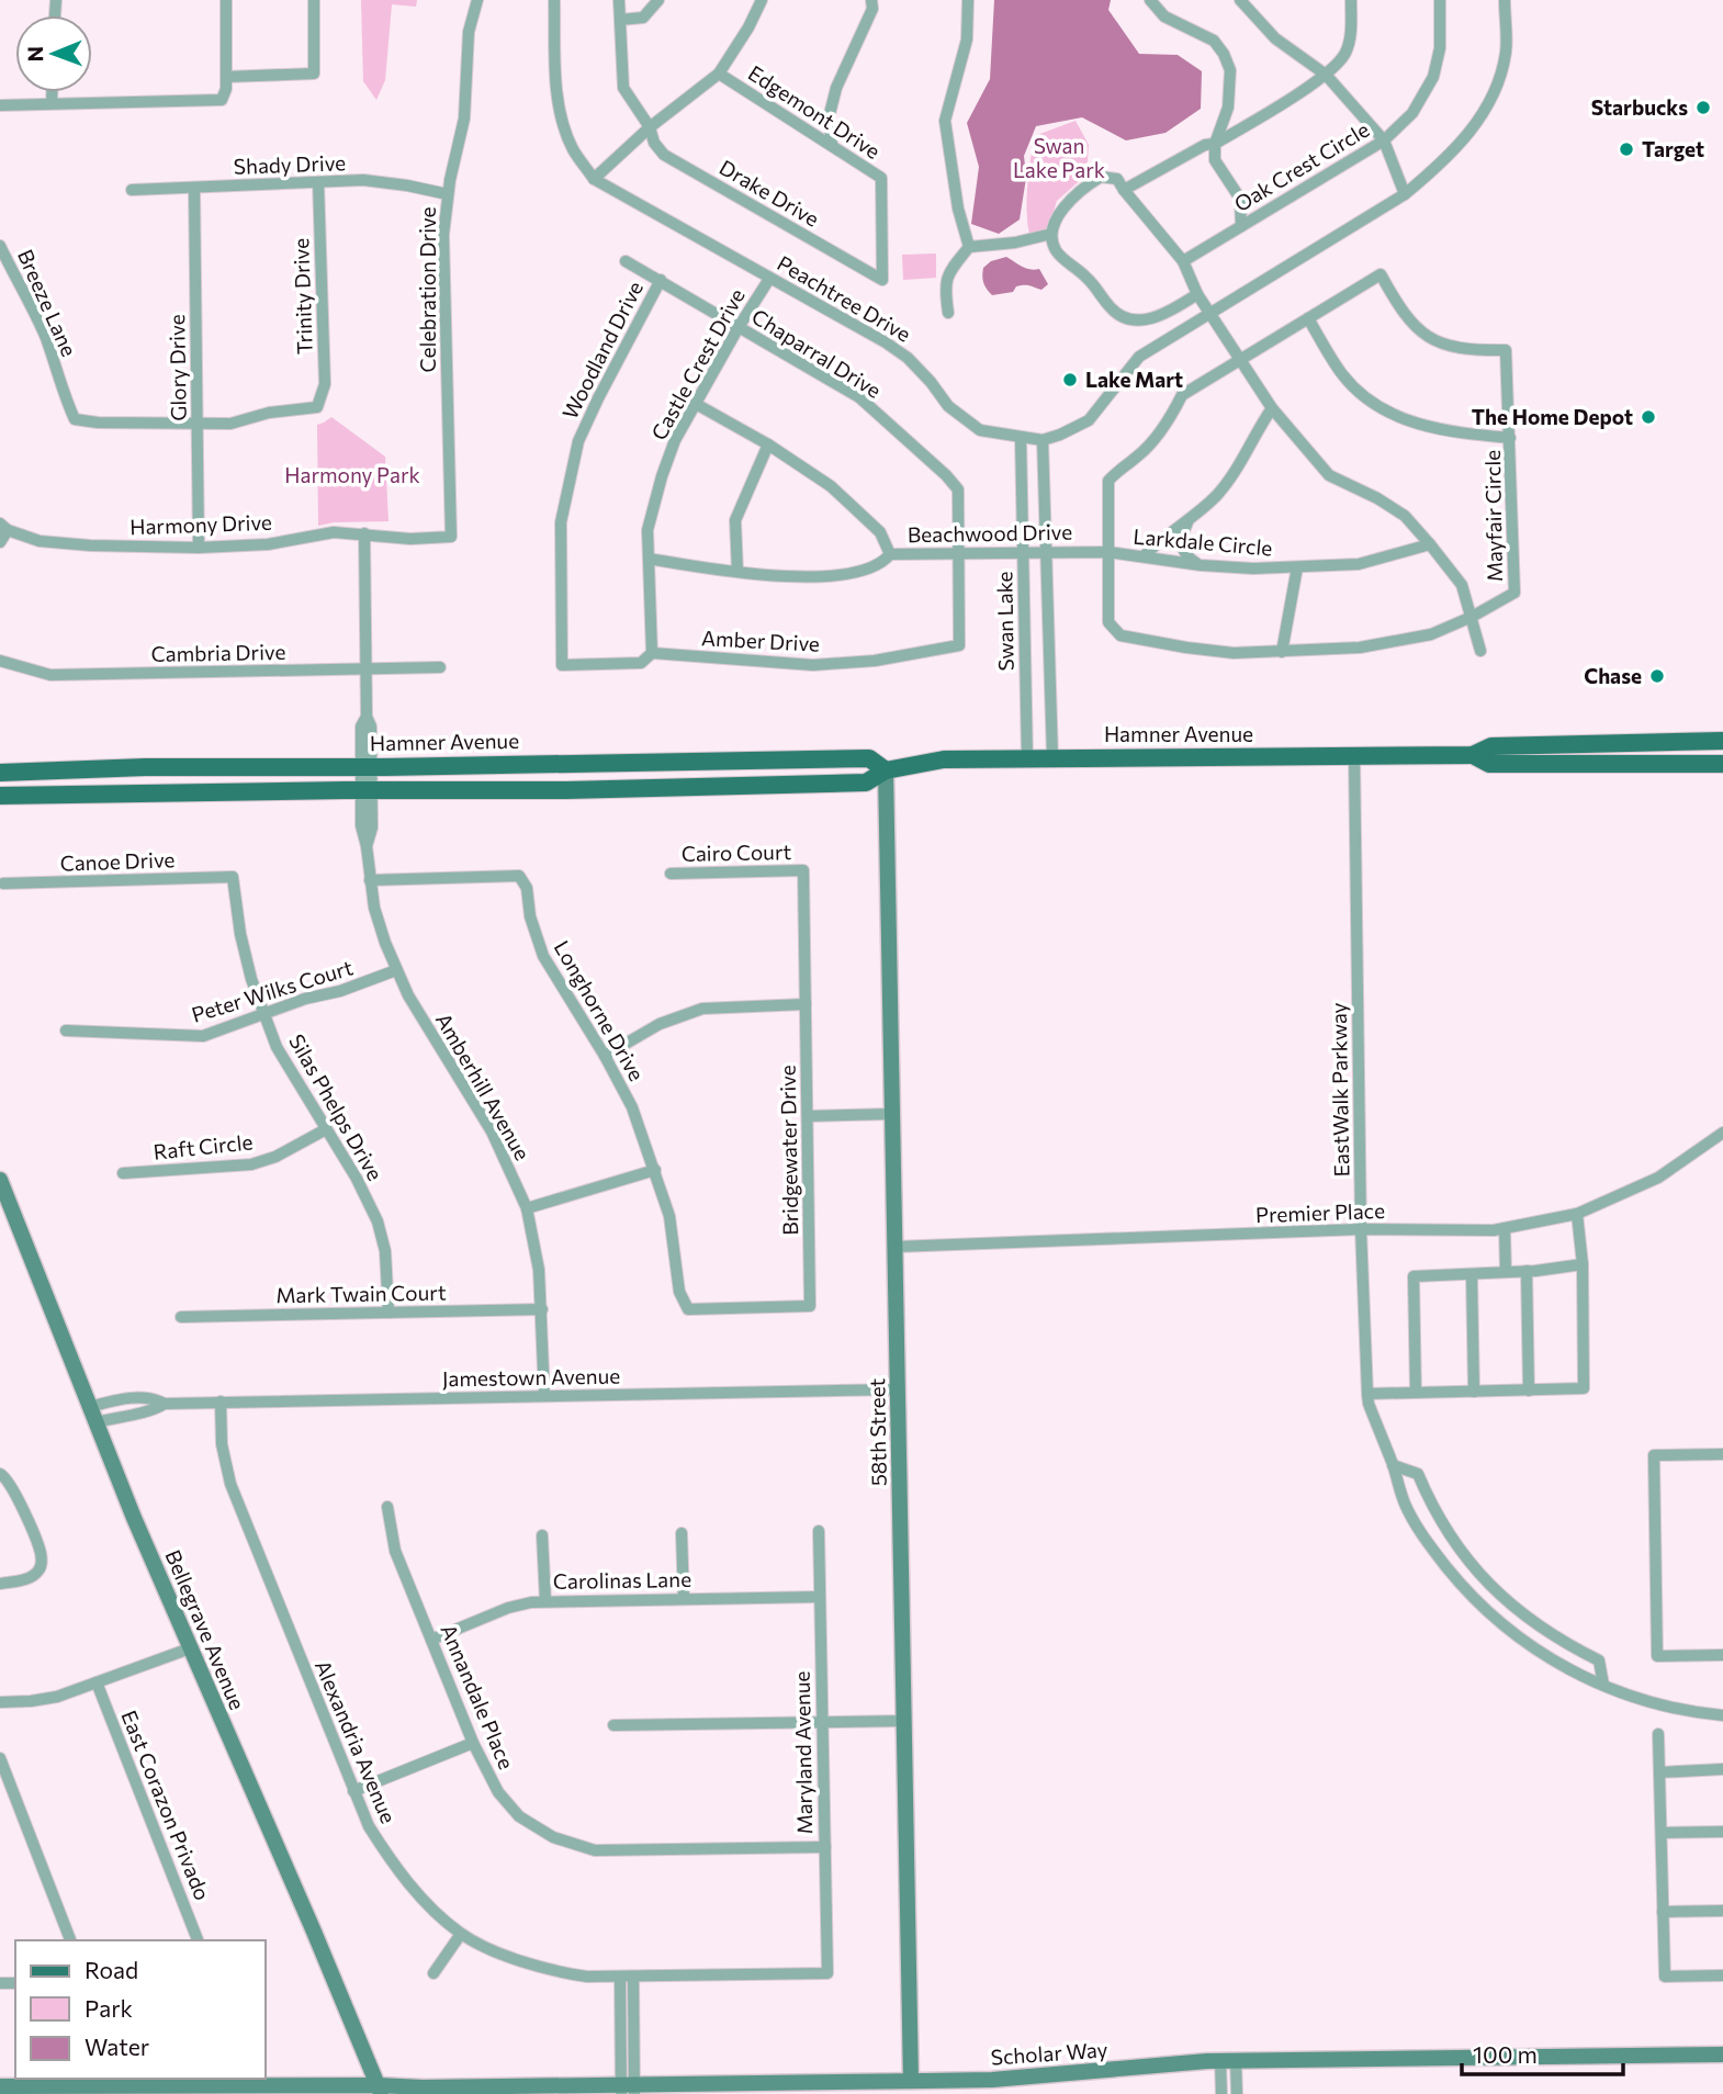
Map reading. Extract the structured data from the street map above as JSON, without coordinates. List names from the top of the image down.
{
  "streets": {
    "main road": ["Hamner Avenue"],
    "street": [
      "Edgemont Drive",
      "Shady Drive",
      "Oak Crest Circle",
      "Drake Drive",
      "Celebration Drive",
      "Trinity Drive",
      "Peachtree Drive",
      "Breeze Lane",
      "Woodland Drive",
      "Chaparral Drive",
      "Castle Crest Drive",
      "Glory Drive",
      "Mayfair Circle",
      "Harmony Drive",
      "Beachwood Drive",
      "Larkdale Circle",
      "Swan Lake",
      "Amber Drive",
      "Cambria Drive",
      "Cairo Court",
      "Canoe Drive",
      "Peter Wilks Court",
      "Longhorne Drive",
      "Amberhill Avenue",
      "EastWalk Parkway",
      "Silas Phelps Drive",
      "Raft Circle",
      "Bridgewater Drive",
      "Premier Place",
      "Mark Twain Court",
      "Jamestown Avenue",
      "58th Street",
      "Carolinas Lane",
      "Bellegrave Avenue",
      "Annandale Place",
      "Alexandria Avenue",
      "Maryland Avenue",
      "East Corazon Privado",
      "Scholar Way"
    ]
  },
  "crossings": [
    ["Edgemont Drive", "Drake Drive"],
    ["Shady Drive", "Celebration Drive"],
    ["Shady Drive", "Trinity Drive"],
    ["Shady Drive", "Glory Drive"],
    ["Oak Crest Circle", "Mayfair Circle"],
    ["Celebration Drive", "Harmony Drive"],
    ["Trinity Drive", "Breeze Lane"],
    ["Trinity Drive", "Glory Drive"],
    ["Peachtree Drive", "Castle Crest Drive"],
    ["Peachtree Drive", "Swan Lake"],
    ["Breeze Lane", "Glory Drive"],
    ["Woodland Drive", "Chaparral Drive"],
    ["Woodland Drive", "Amber Drive"],
    ["Chaparral Drive", "Castle Crest Drive"],
    ["Chaparral Drive", "Beachwood Drive"],
    ["Chaparral Drive", "Amber Drive"],
    ["Castle Crest Drive", "Beachwood Drive"],
    ["Castle Crest Drive", "Amber Drive"],
    ["Glory Drive", "Harmony Drive"],
    ["Mayfair Circle", "Larkdale Circle"],
    ["Harmony Drive", "Amberhill Avenue"],
    ["Beachwood Drive", "Larkdale Circle"],
    ["Beachwood Drive", "Swan Lake"],
    ["Swan Lake", "Hamner Avenue"],
    ["Cambria Drive", "Amberhill Avenue"],
    ["Hamner Avenue", "Amberhill Avenue"],
    ["Hamner Avenue", "EastWalk Parkway"],
    ["Hamner Avenue", "58th Street"],
    ["Cairo Court", "Bridgewater Drive"],
    ["Canoe Drive", "Silas Phelps Drive"],
    ["Peter Wilks Court", "Amberhill Avenue"],
    ["Peter Wilks Court", "Silas Phelps Drive"],
    ["Longhorne Drive", "Amberhill Avenue"],
    ["Longhorne Drive", "Bridgewater Drive"],
    ["Amberhill Avenue", "Mark Twain Court"],
    ["Amberhill Avenue", "Jamestown Avenue"],
    ["EastWalk Parkway", "Premier Place"],
    ["Silas Phelps Drive", "Raft Circle"],
    ["Silas Phelps Drive", "Mark Twain Court"],
    ["Premier Place", "58th Street"],
    ["Jamestown Avenue", "58th Street"],
    ["Jamestown Avenue", "Bellegrave Avenue"],
    ["Jamestown Avenue", "Alexandria Avenue"],
    ["58th Street", "Scholar Way"],
    ["Carolinas Lane", "Annandale Place"],
    ["Carolinas Lane", "Maryland Avenue"],
    ["Bellegrave Avenue", "Scholar Way"],
    ["Annandale Place", "Maryland Avenue"],
    ["Alexandria Avenue", "Maryland Avenue"]
  ],
  "parks": ["Swan Lake Park", "Harmony Park"],
  "places": [
    "Starbucks",
    "Target",
    "Lake Mart",
    "The Home Depot",
    "Chase"
  ],
  "legend": ["Road", "Park", "Water"],
  "scale_bar": "100 m",
  "north": "left"
}
